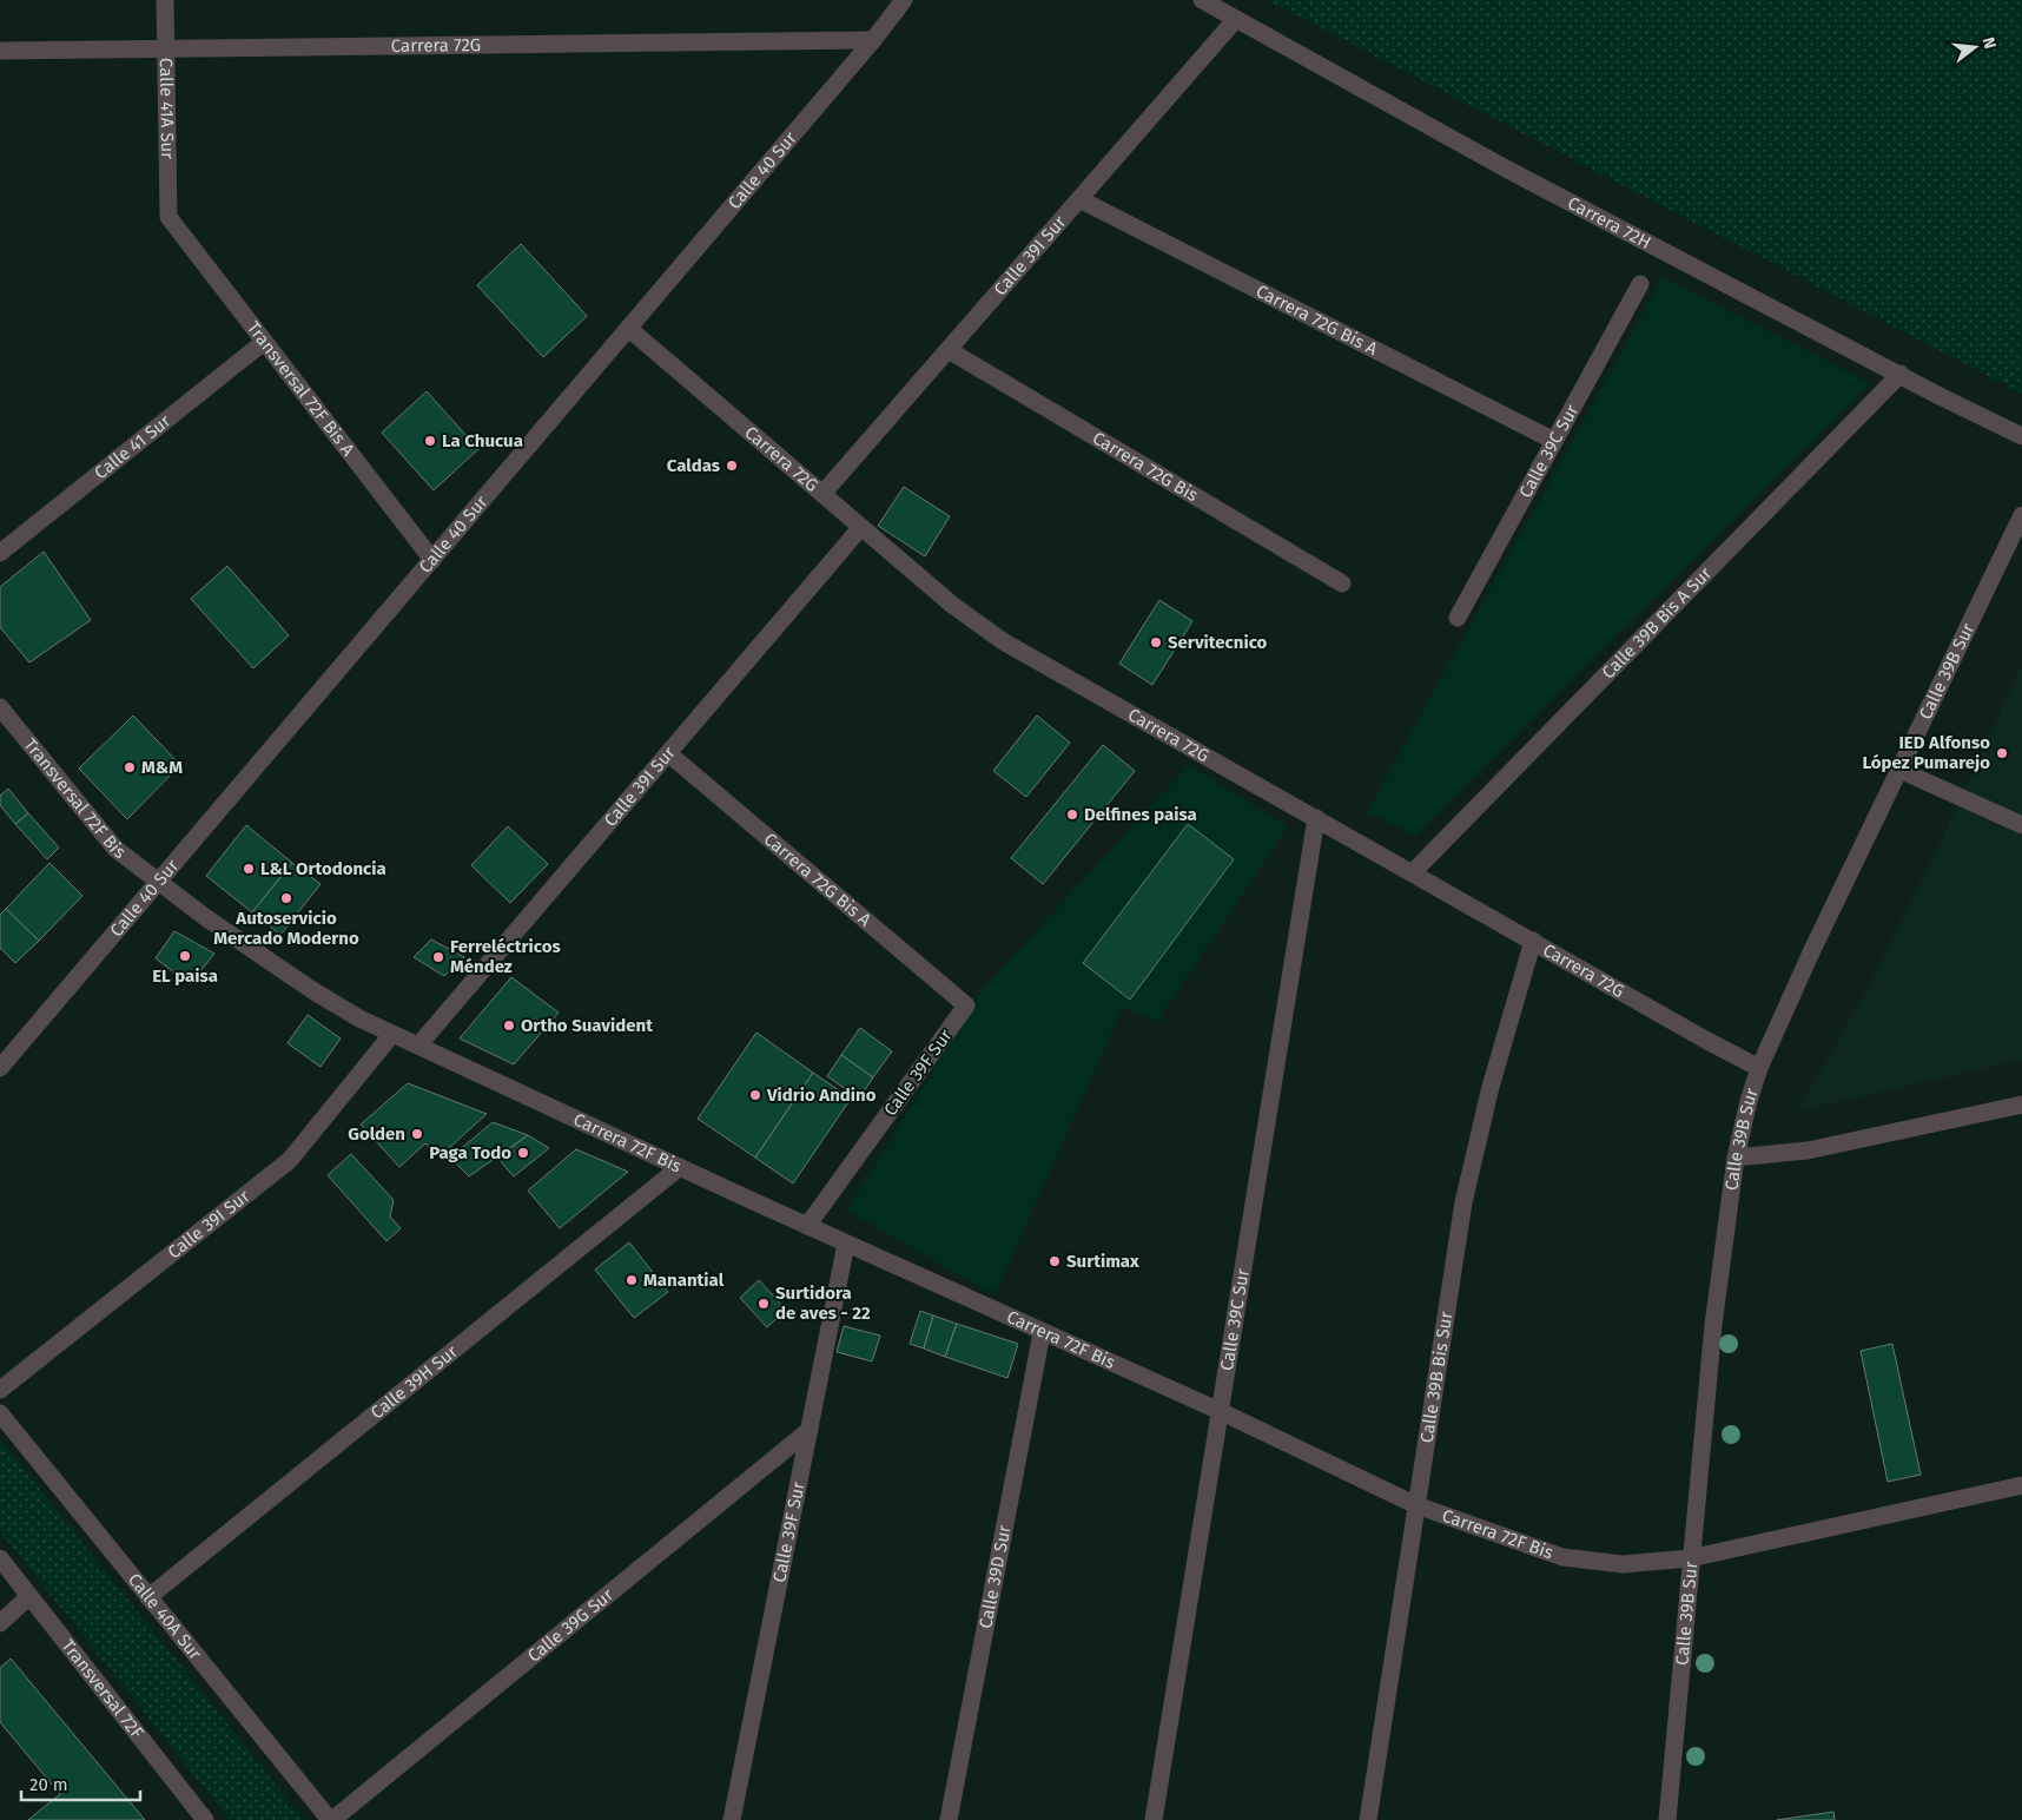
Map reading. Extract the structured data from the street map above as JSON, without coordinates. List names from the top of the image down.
{
  "streets": {
    "street": [
      "Carrera 72G",
      "Calle 41A Sur",
      "Calle 40 Sur",
      "Carrera 72H",
      "Calle 39I Sur",
      "Carrera 72G Bis A",
      "Transversal 72F Bis A",
      "Calle 41 Sur",
      "Calle 39C Sur",
      "Carrera 72G Bis",
      "Calle 39B Bis A Sur",
      "Calle 39B Sur",
      "Transversal 72F Bis",
      "Calle 39F Sur",
      "Carrera 72F Bis",
      "Calle 39B Bis Sur",
      "Calle 39H Sur",
      "Calle 39D Sur",
      "Calle 40A Sur",
      "Calle 39G Sur",
      "Transversal 72F"
    ]
  },
  "crossings": [
    ["Carrera 72G", "Calle 41A Sur"],
    ["Carrera 72G", "Calle 40 Sur"],
    ["Carrera 72G", "Calle 39I Sur"],
    ["Carrera 72G", "Calle 39C Sur"],
    ["Carrera 72G", "Calle 39B Bis A Sur"],
    ["Carrera 72G", "Calle 39B Sur"],
    ["Carrera 72G", "Calle 39B Bis Sur"],
    ["Calle 41A Sur", "Transversal 72F Bis A"],
    ["Calle 40 Sur", "Transversal 72F Bis A"],
    ["Calle 40 Sur", "Transversal 72F Bis"],
    ["Calle 40 Sur", "Carrera 72F Bis"],
    ["Carrera 72H", "Calle 39I Sur"],
    ["Carrera 72H", "Calle 39B Bis A Sur"],
    ["Calle 39I Sur", "Carrera 72G Bis A"],
    ["Calle 39I Sur", "Carrera 72G Bis"],
    ["Calle 39I Sur", "Carrera 72F Bis"],
    ["Carrera 72G Bis A", "Calle 39C Sur"],
    ["Carrera 72G Bis A", "Calle 39F Sur"],
    ["Transversal 72F Bis A", "Calle 41 Sur"],
    ["Calle 39C Sur", "Carrera 72F Bis"],
    ["Calle 39B Sur", "Carrera 72F Bis"],
    ["Transversal 72F Bis", "Carrera 72F Bis"],
    ["Calle 39F Sur", "Carrera 72F Bis"],
    ["Calle 39F Sur", "Calle 39G Sur"],
    ["Carrera 72F Bis", "Calle 39B Bis Sur"],
    ["Carrera 72F Bis", "Calle 39H Sur"],
    ["Carrera 72F Bis", "Calle 39D Sur"],
    ["Calle 39H Sur", "Calle 40A Sur"],
    ["Calle 40A Sur", "Calle 39G Sur"]
  ],
  "places": [
    "La Chucua",
    "Caldas",
    "Servitecnico",
    "IED Alfonso López Pumarejo",
    "M&M",
    "Delfines paisa",
    "L&L Ortodoncia",
    "Autoservicio Mercado Moderno",
    "EL paisa",
    "Ferreléctricos Méndez",
    "Ortho Suavident",
    "Vidrio Andino",
    "Golden",
    "Paga Todo",
    "Surtimax",
    "Manantial",
    "Surtidora de aves - 22"
  ],
  "scale_bar": "20 m",
  "north": "right"
}
